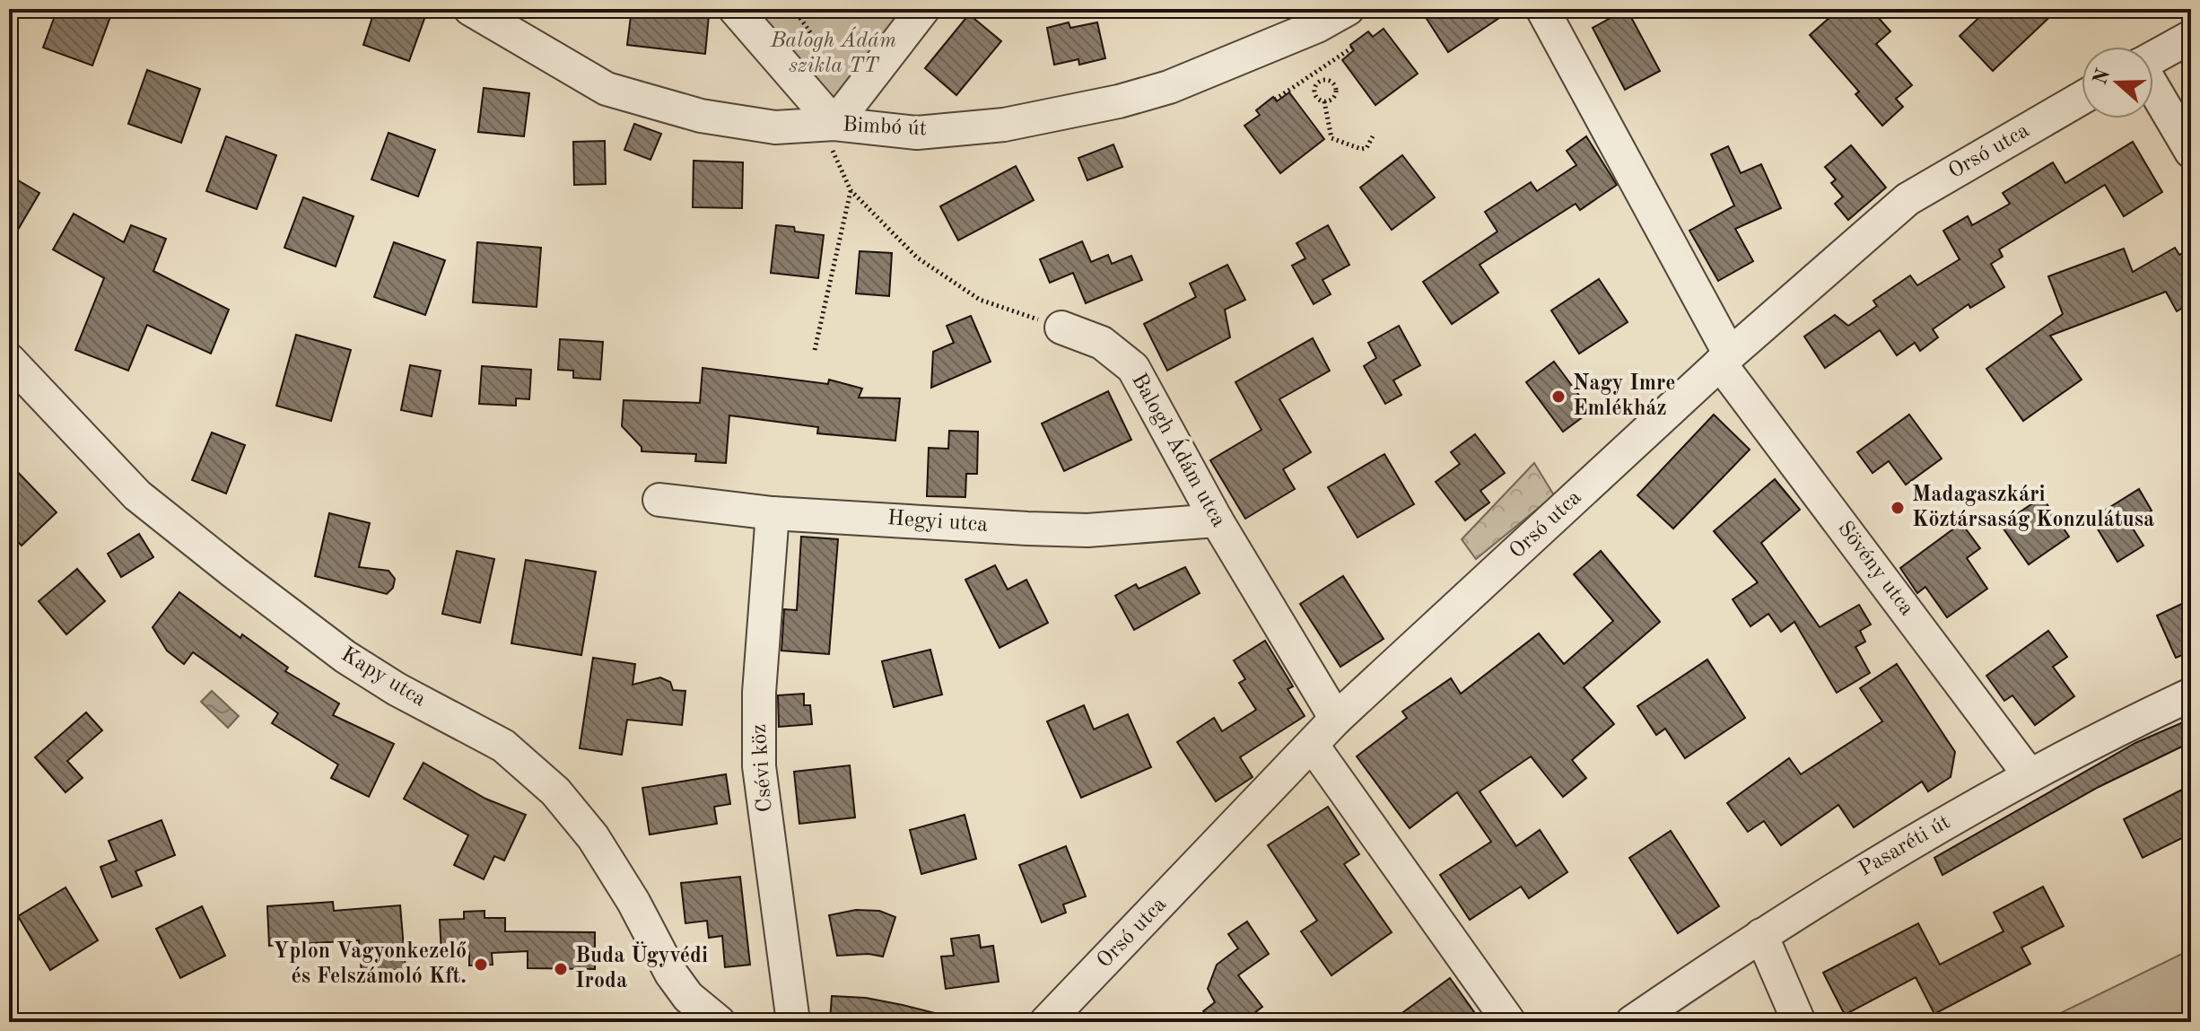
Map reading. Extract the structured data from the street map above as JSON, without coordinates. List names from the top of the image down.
{
  "streets": {
    "street": [
      "Bimbó út",
      "Orsó utca",
      "Balogh Ádám utca",
      "Hegyi utca",
      "Sövény utca",
      "Kapy utca",
      "Csévi köz",
      "Pasaréti út"
    ]
  },
  "crossings": [
    ["Orsó utca", "Balogh Ádám utca"],
    ["Orsó utca", "Sövény utca"],
    ["Balogh Ádám utca", "Hegyi utca"],
    ["Hegyi utca", "Csévi köz"],
    ["Sövény utca", "Pasaréti út"]
  ],
  "parks": ["Balogh Ádám szikla TT"],
  "places": [
    "Nagy Imre Emlékház",
    "Madagaszkári Köztársaság Konzulátusa",
    "Yplon Vagyonkezelő és Felszámoló Kft.",
    "Buda Ügyvédi Iroda"
  ],
  "north": "left"
}
